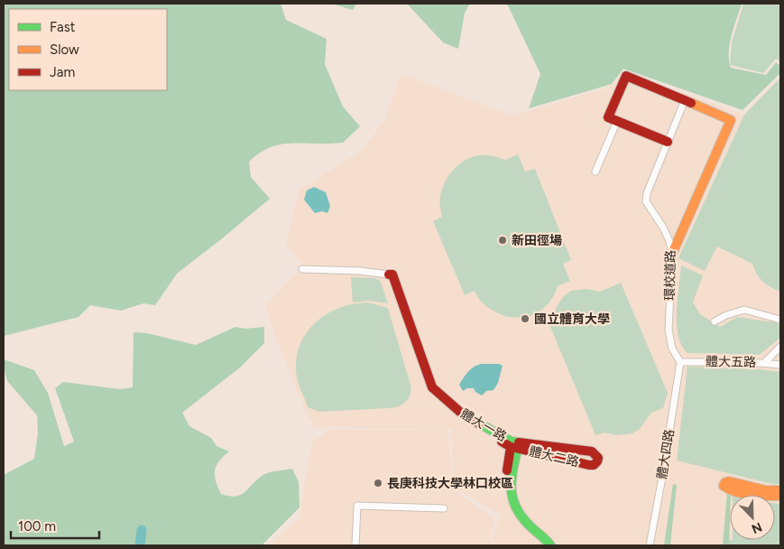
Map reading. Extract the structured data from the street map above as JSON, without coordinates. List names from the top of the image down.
{
  "streets": {
    "street": [
      "環校道路",
      "體大五路",
      "體大一路",
      "體大四路",
      "體大二路"
    ]
  },
  "crossings": [
    ["環校道路", "體大五路"],
    ["環校道路", "體大四路"],
    ["體大五路", "體大四路"],
    ["體大一路", "體大二路"]
  ],
  "places": ["新田徑場", "國立體育大學", "長庚科技大學林口校區"],
  "legend": ["Fast", "Slow", "Jam"],
  "scale_bar": "100 m",
  "north": "bottom right"
}
